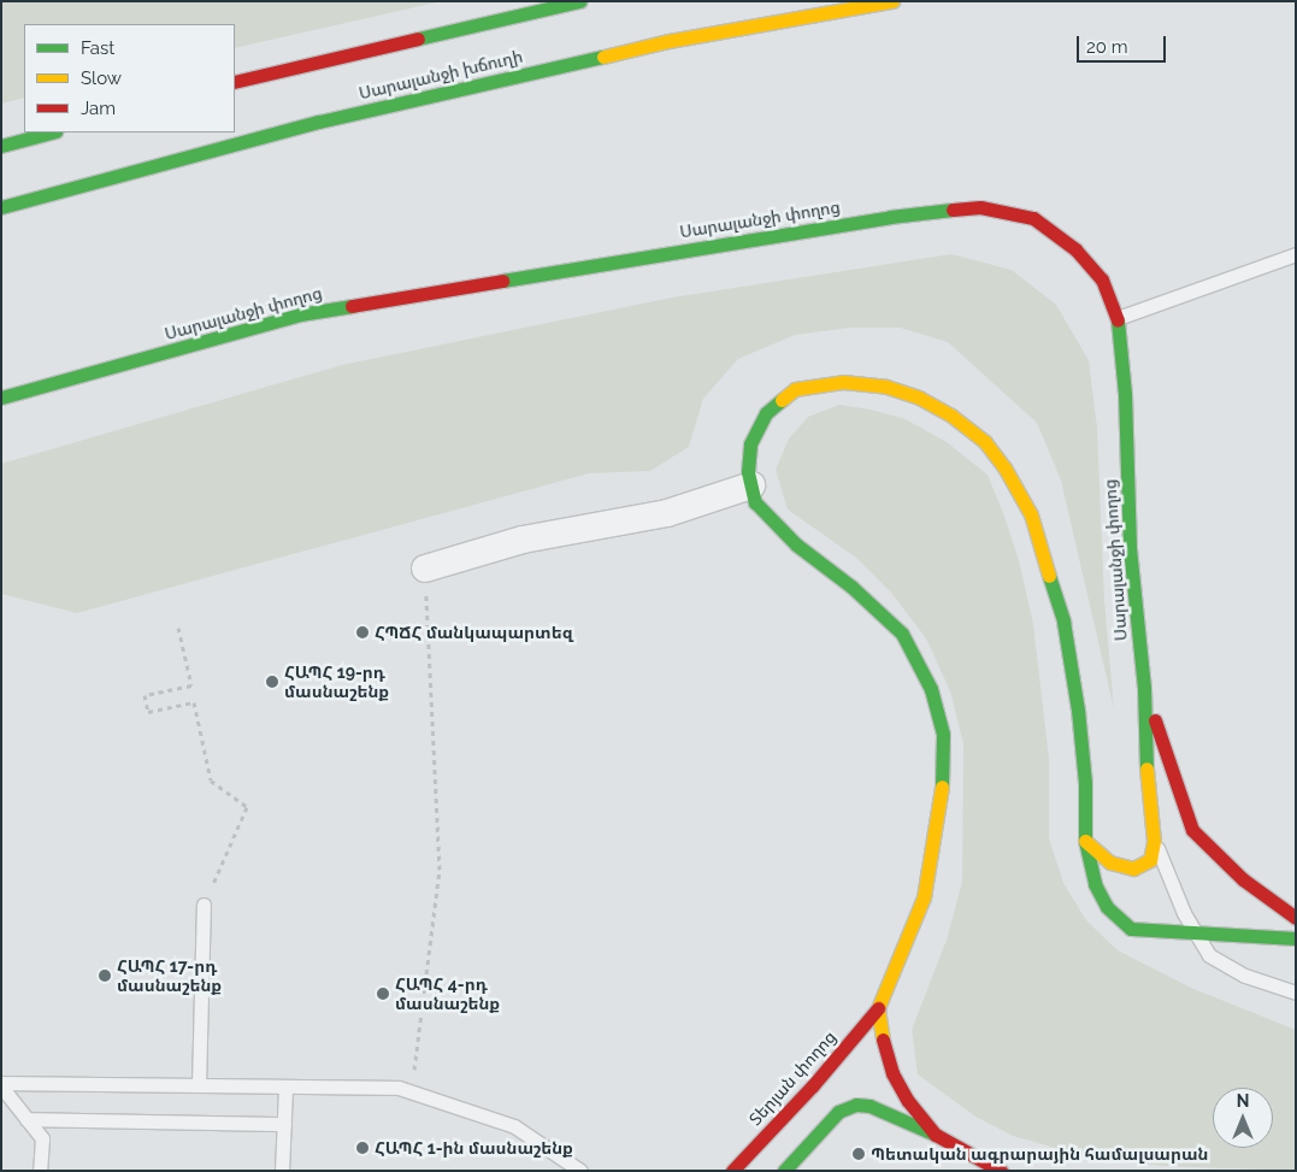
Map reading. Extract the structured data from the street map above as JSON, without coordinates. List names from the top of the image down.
{
  "streets": {
    "main road": ["Սարալանջի խճուղի", "Սարալանջի փողոց", "Տերյան փողոց"]
  },
  "places": [
    "ՀՊՃՀ մանկապարտեզ",
    "ՀԱՊՀ 19-րդ մասնաշենք",
    "ՀԱՊՀ 17-րդ մասնաշենք",
    "ՀԱՊՀ 4-րդ մասնաշենք",
    "ՀԱՊՀ 1-ին մասնաշենք",
    "Պետական ագրարային համալսարան"
  ],
  "legend": ["Fast", "Slow", "Jam"],
  "scale_bar": "20 m",
  "north": "top"
}
